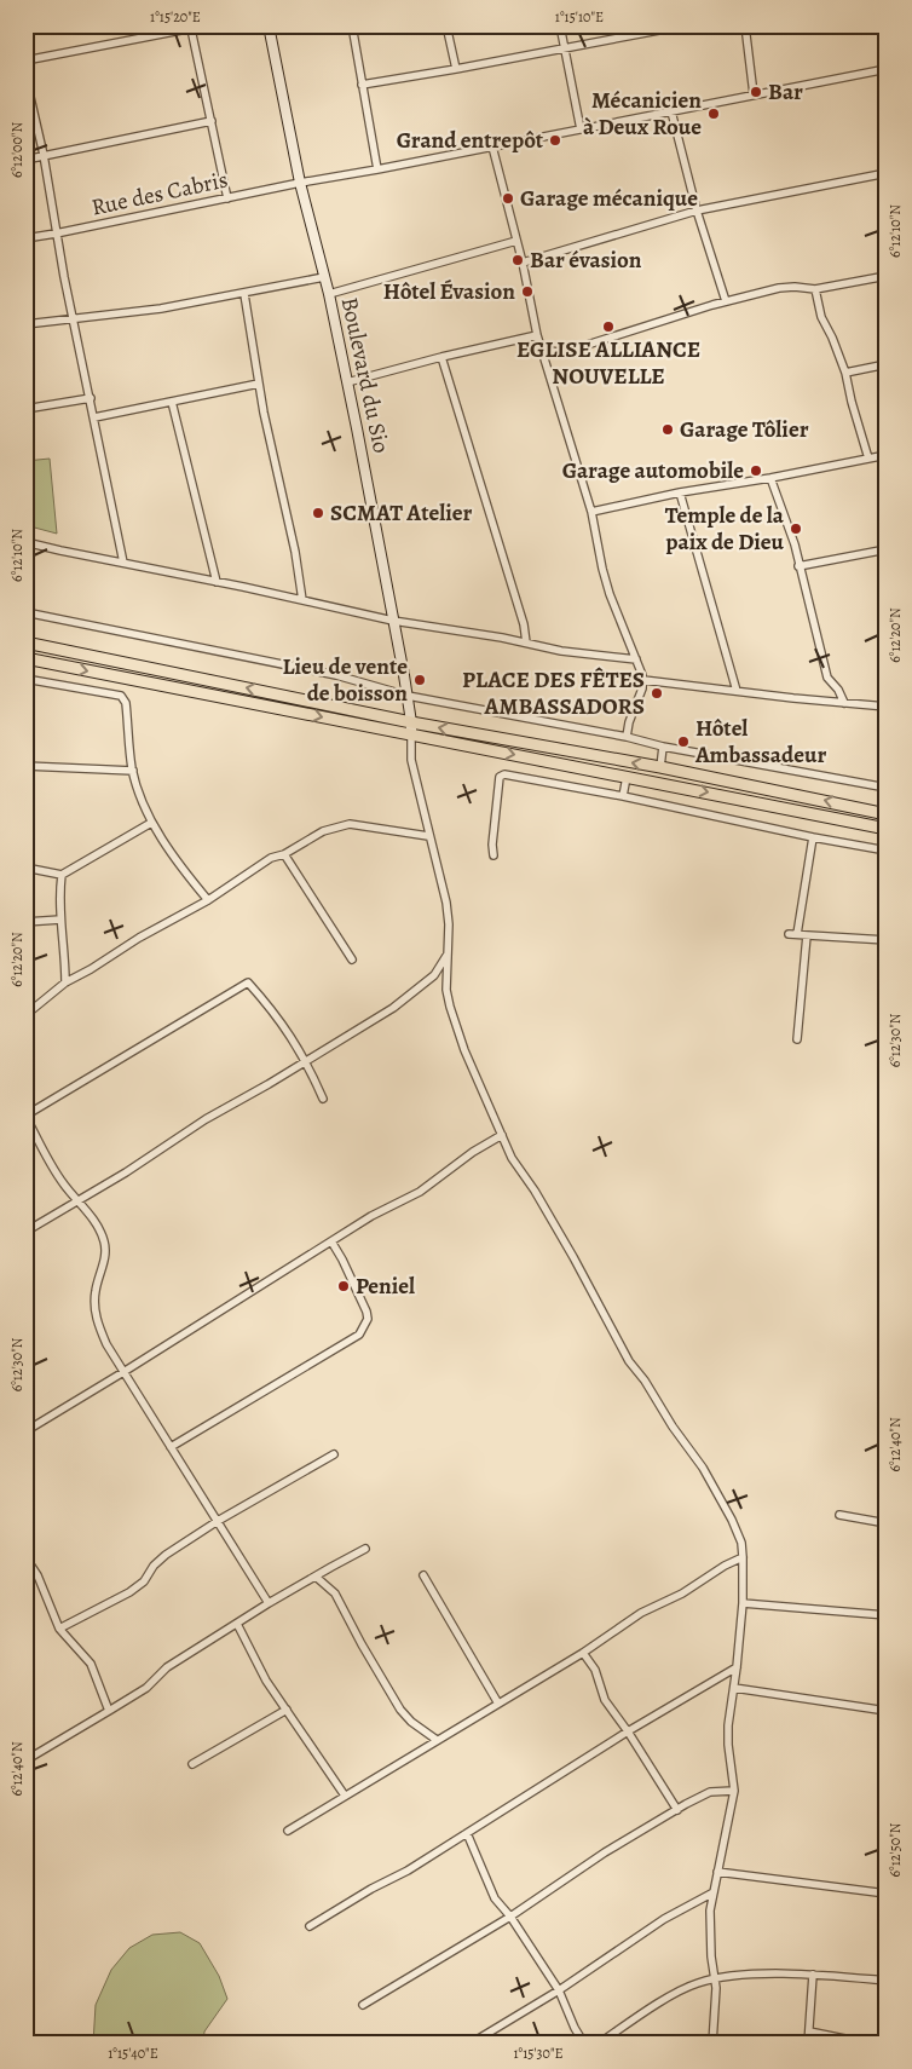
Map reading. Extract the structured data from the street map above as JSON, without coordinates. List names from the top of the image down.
{
  "streets": {
    "street": ["Rue des Cabris", "Boulevard du Sio"]
  },
  "crossings": [
    ["Rue des Cabris", "Boulevard du Sio"]
  ],
  "places": [
    "Bar",
    "Mécanicien à Deux Roue",
    "Grand entrepôt",
    "Garage mécanique",
    "Bar évasion",
    "Hôtel Évasion",
    "EGLISE ALLIANCE NOUVELLE",
    "Garage Tôlier",
    "Garage automobile",
    "SCMAT Atelier",
    "Temple de la paix de Dieu",
    "Lieu de vente de boisson",
    "PLACE DES FÊTES AMBASSADORS",
    "Hôtel Ambassadeur",
    "Peniel"
  ],
  "coordinates": [
    "1°15'20\"E",
    "1°15'10\"E",
    "6°12'00\"N",
    "6°12'10\"N",
    "6°12'20\"N",
    "6°12'30\"N",
    "6°12'40\"N",
    "6°12'50\"N",
    "1°15'40\"E",
    "1°15'30\"E"
  ]
}
